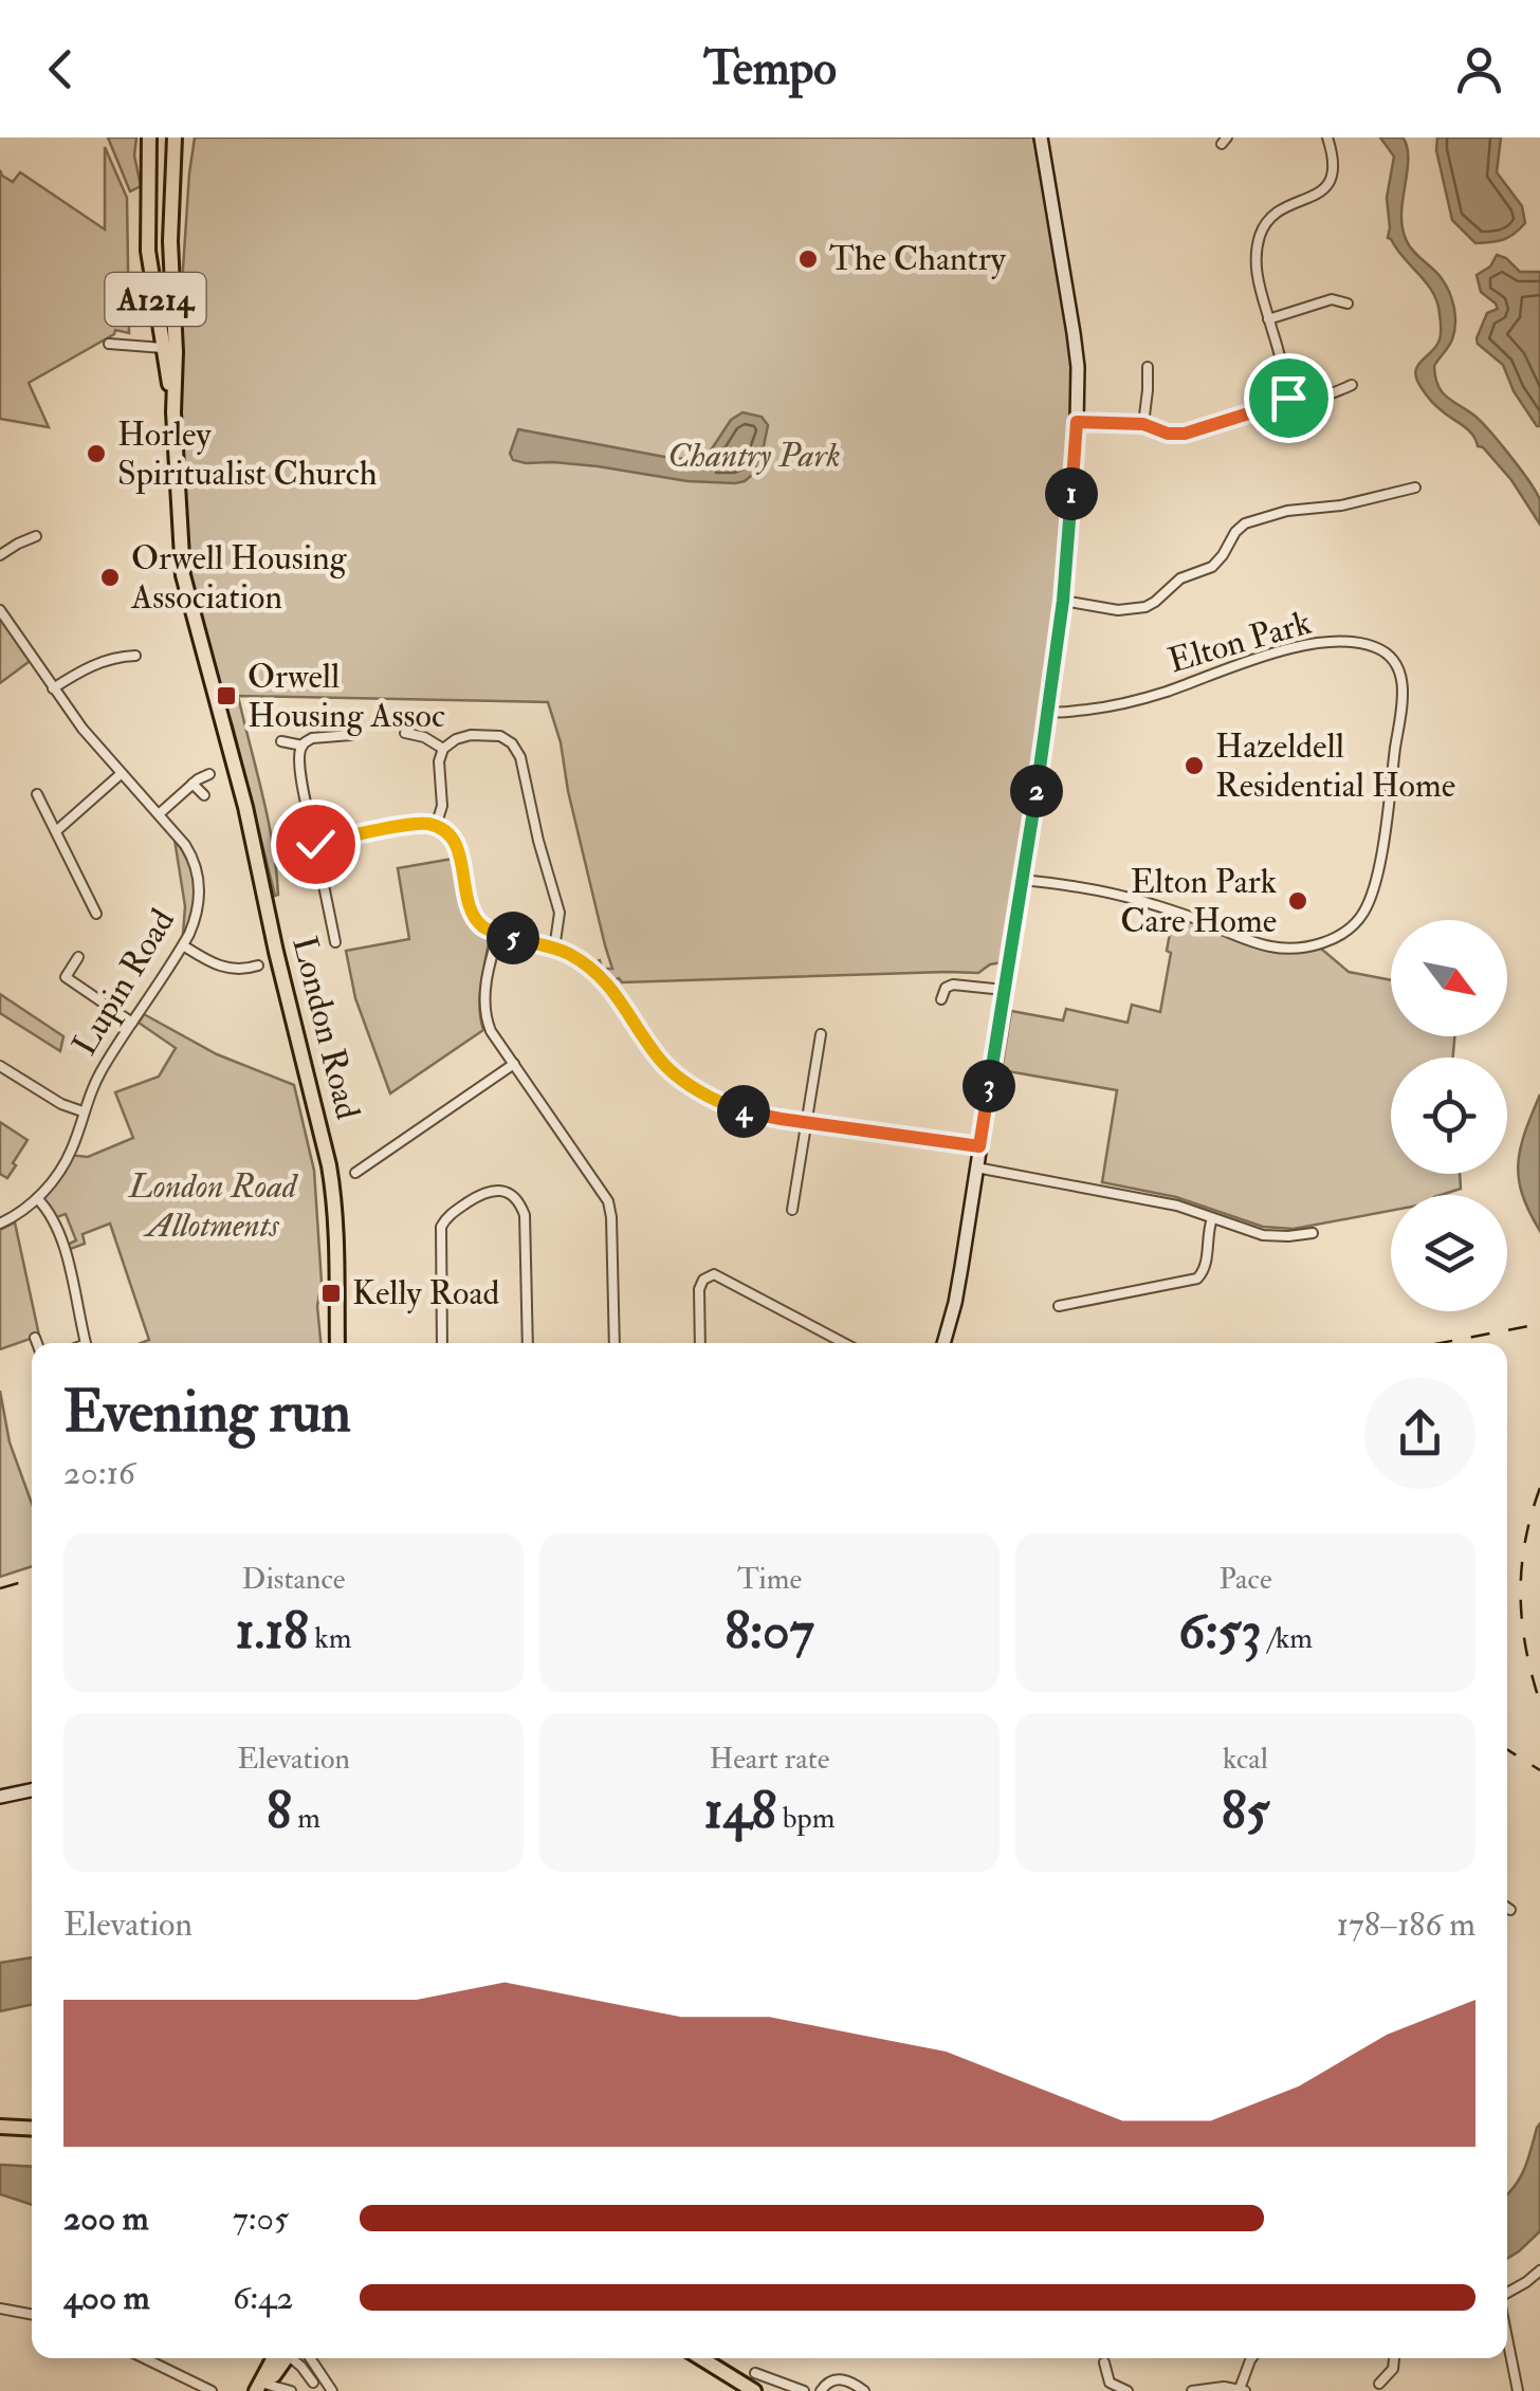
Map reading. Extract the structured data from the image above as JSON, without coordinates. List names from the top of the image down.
{
  "streets": {
    "main road": ["A1214", "London Road"],
    "street": ["Elton Park", "Lupin Road"]
  },
  "parks": ["Chantry Park", "London Road Allotments"],
  "places": {
    "other": [
      "The Chantry",
      "Horley Spiritualist Church",
      "Orwell Housing Association",
      "Hazeldell Residential Home",
      "Elton Park Care Home"
    ],
    "transit": ["Orwell Housing Assoc", "Kelly Road"]
  },
  "north": "bottom right",
  "page": {
    "header": "Tempo",
    "pins": [
      "1",
      "2",
      "5",
      "3",
      "4"
    ],
    "heading": ["Evening run", "20:16"],
    "stats": [
      ["Distance", "1.18 km"],
      ["Time", "8:07"],
      ["Pace", "6:53 /km"],
      ["Elevation", "8 m"],
      ["Heart rate", "148 bpm"],
      ["kcal", "85"]
    ],
    "chart": ["Elevation", "178–186 m"],
    "list": [
      {
        "name": "200 m",
        "note": "7:05"
      },
      {
        "name": "400 m",
        "note": "6:42"
      }
    ]
  }
}
